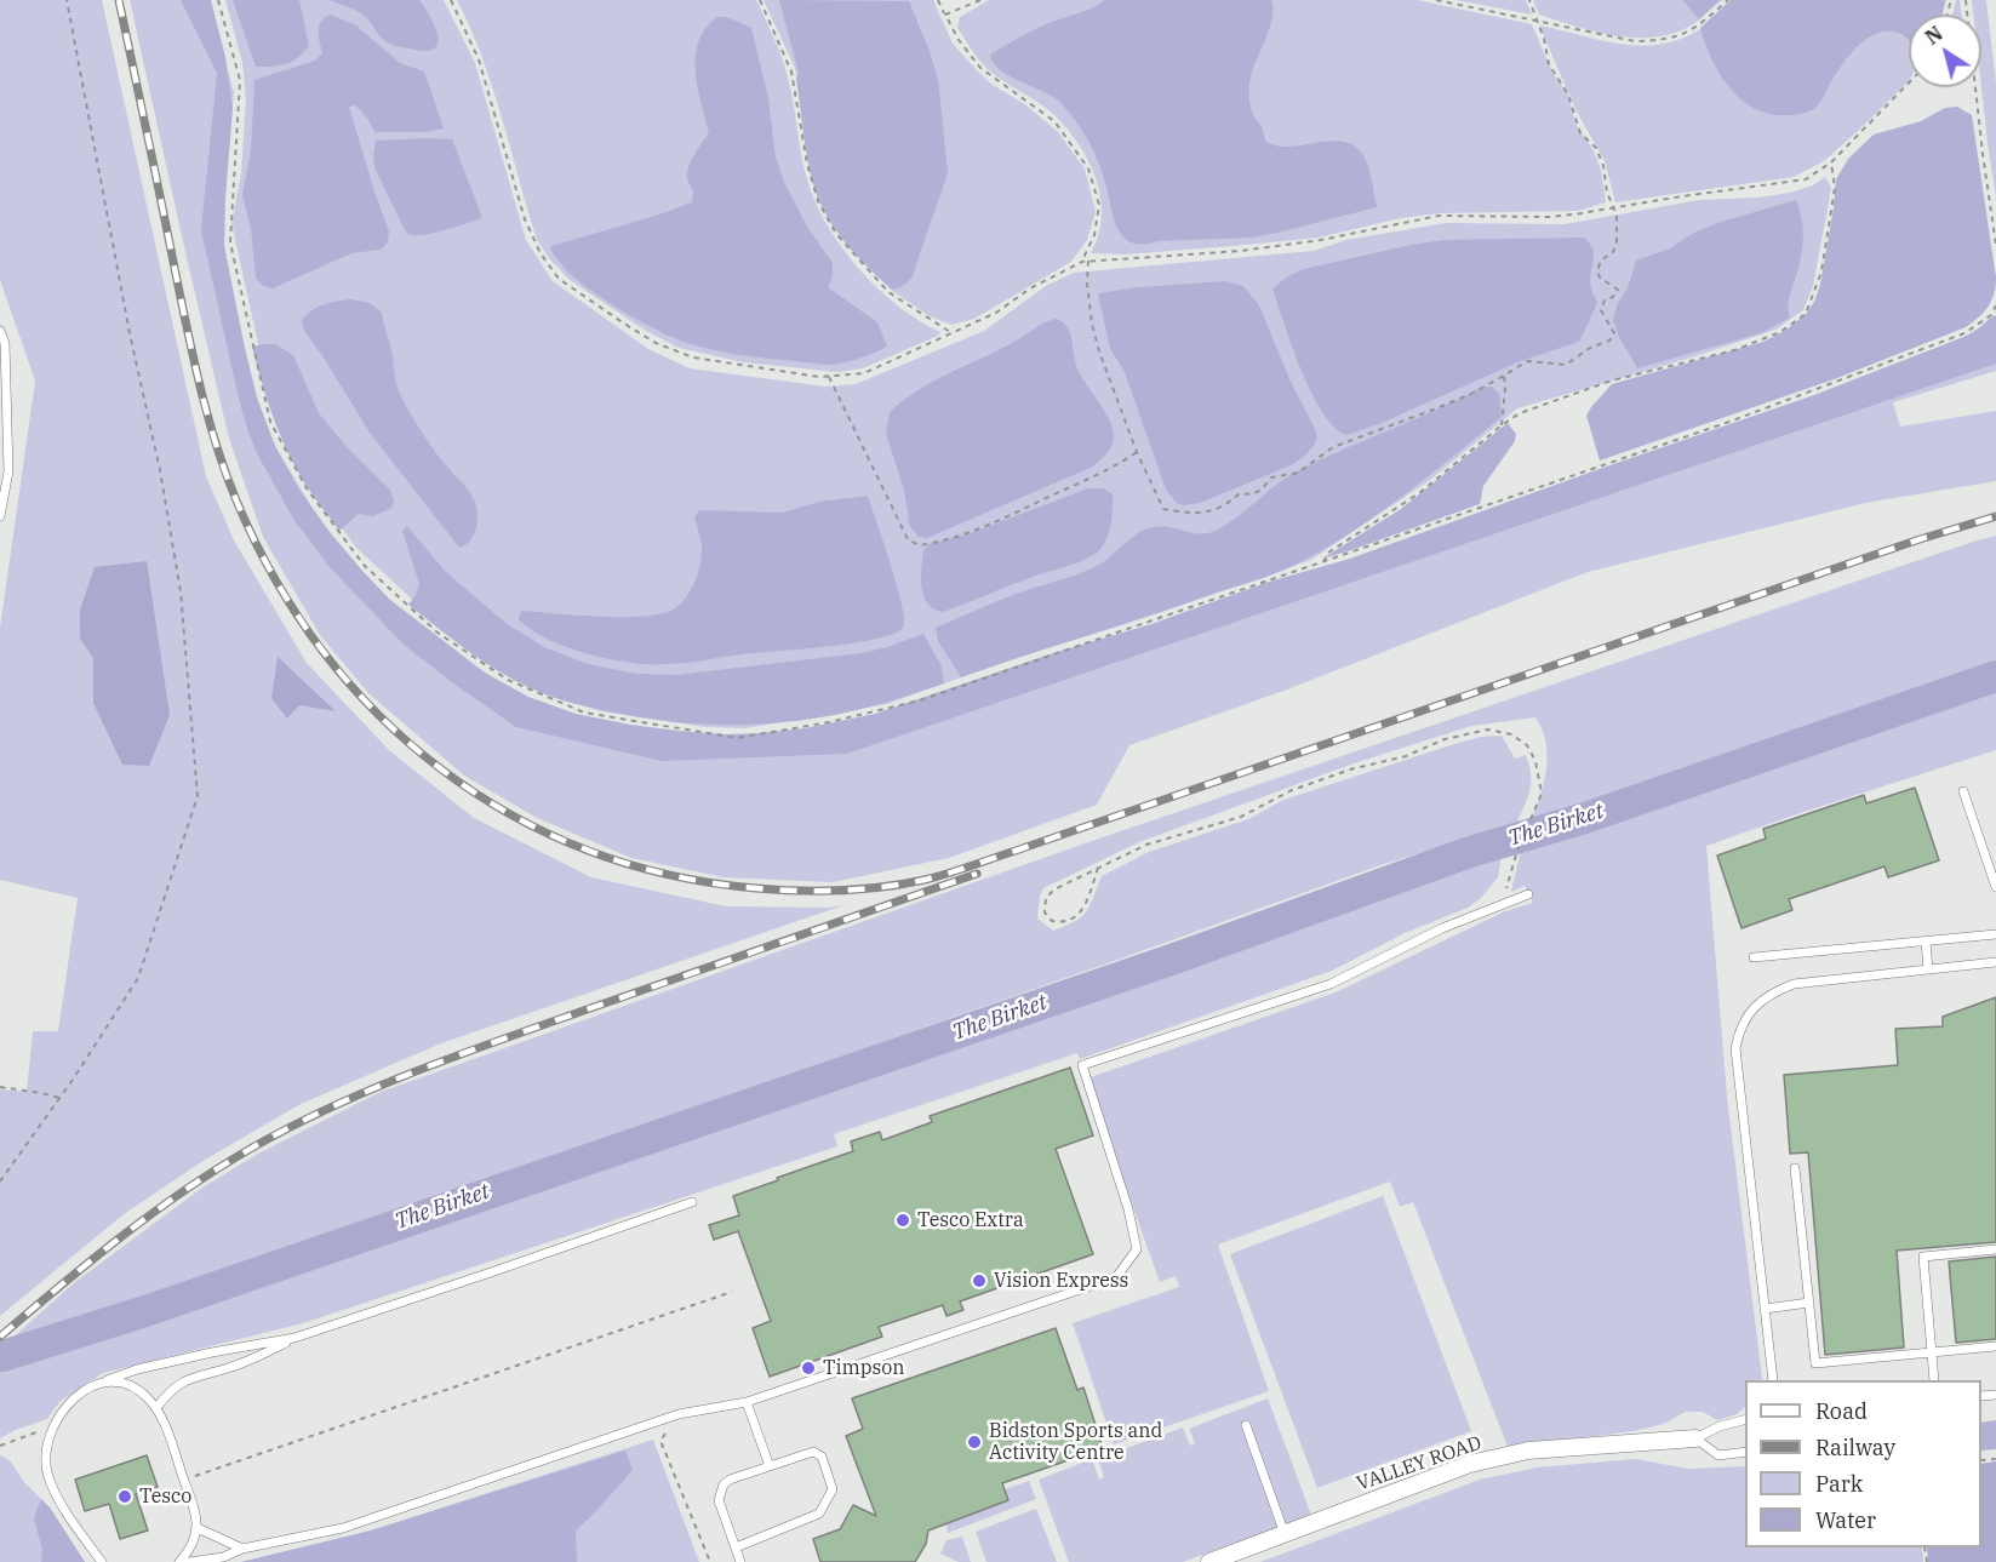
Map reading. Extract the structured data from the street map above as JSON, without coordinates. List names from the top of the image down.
{
  "streets": {
    "street": ["VALLEY ROAD"]
  },
  "water": ["The Birket"],
  "places": [
    "Tesco Extra",
    "Vision Express",
    "Timpson",
    "Bidston Sports and Activity Centre",
    "Tesco"
  ],
  "legend": [
    "Road",
    "Railway",
    "Park",
    "Water"
  ],
  "north": "top left"
}
